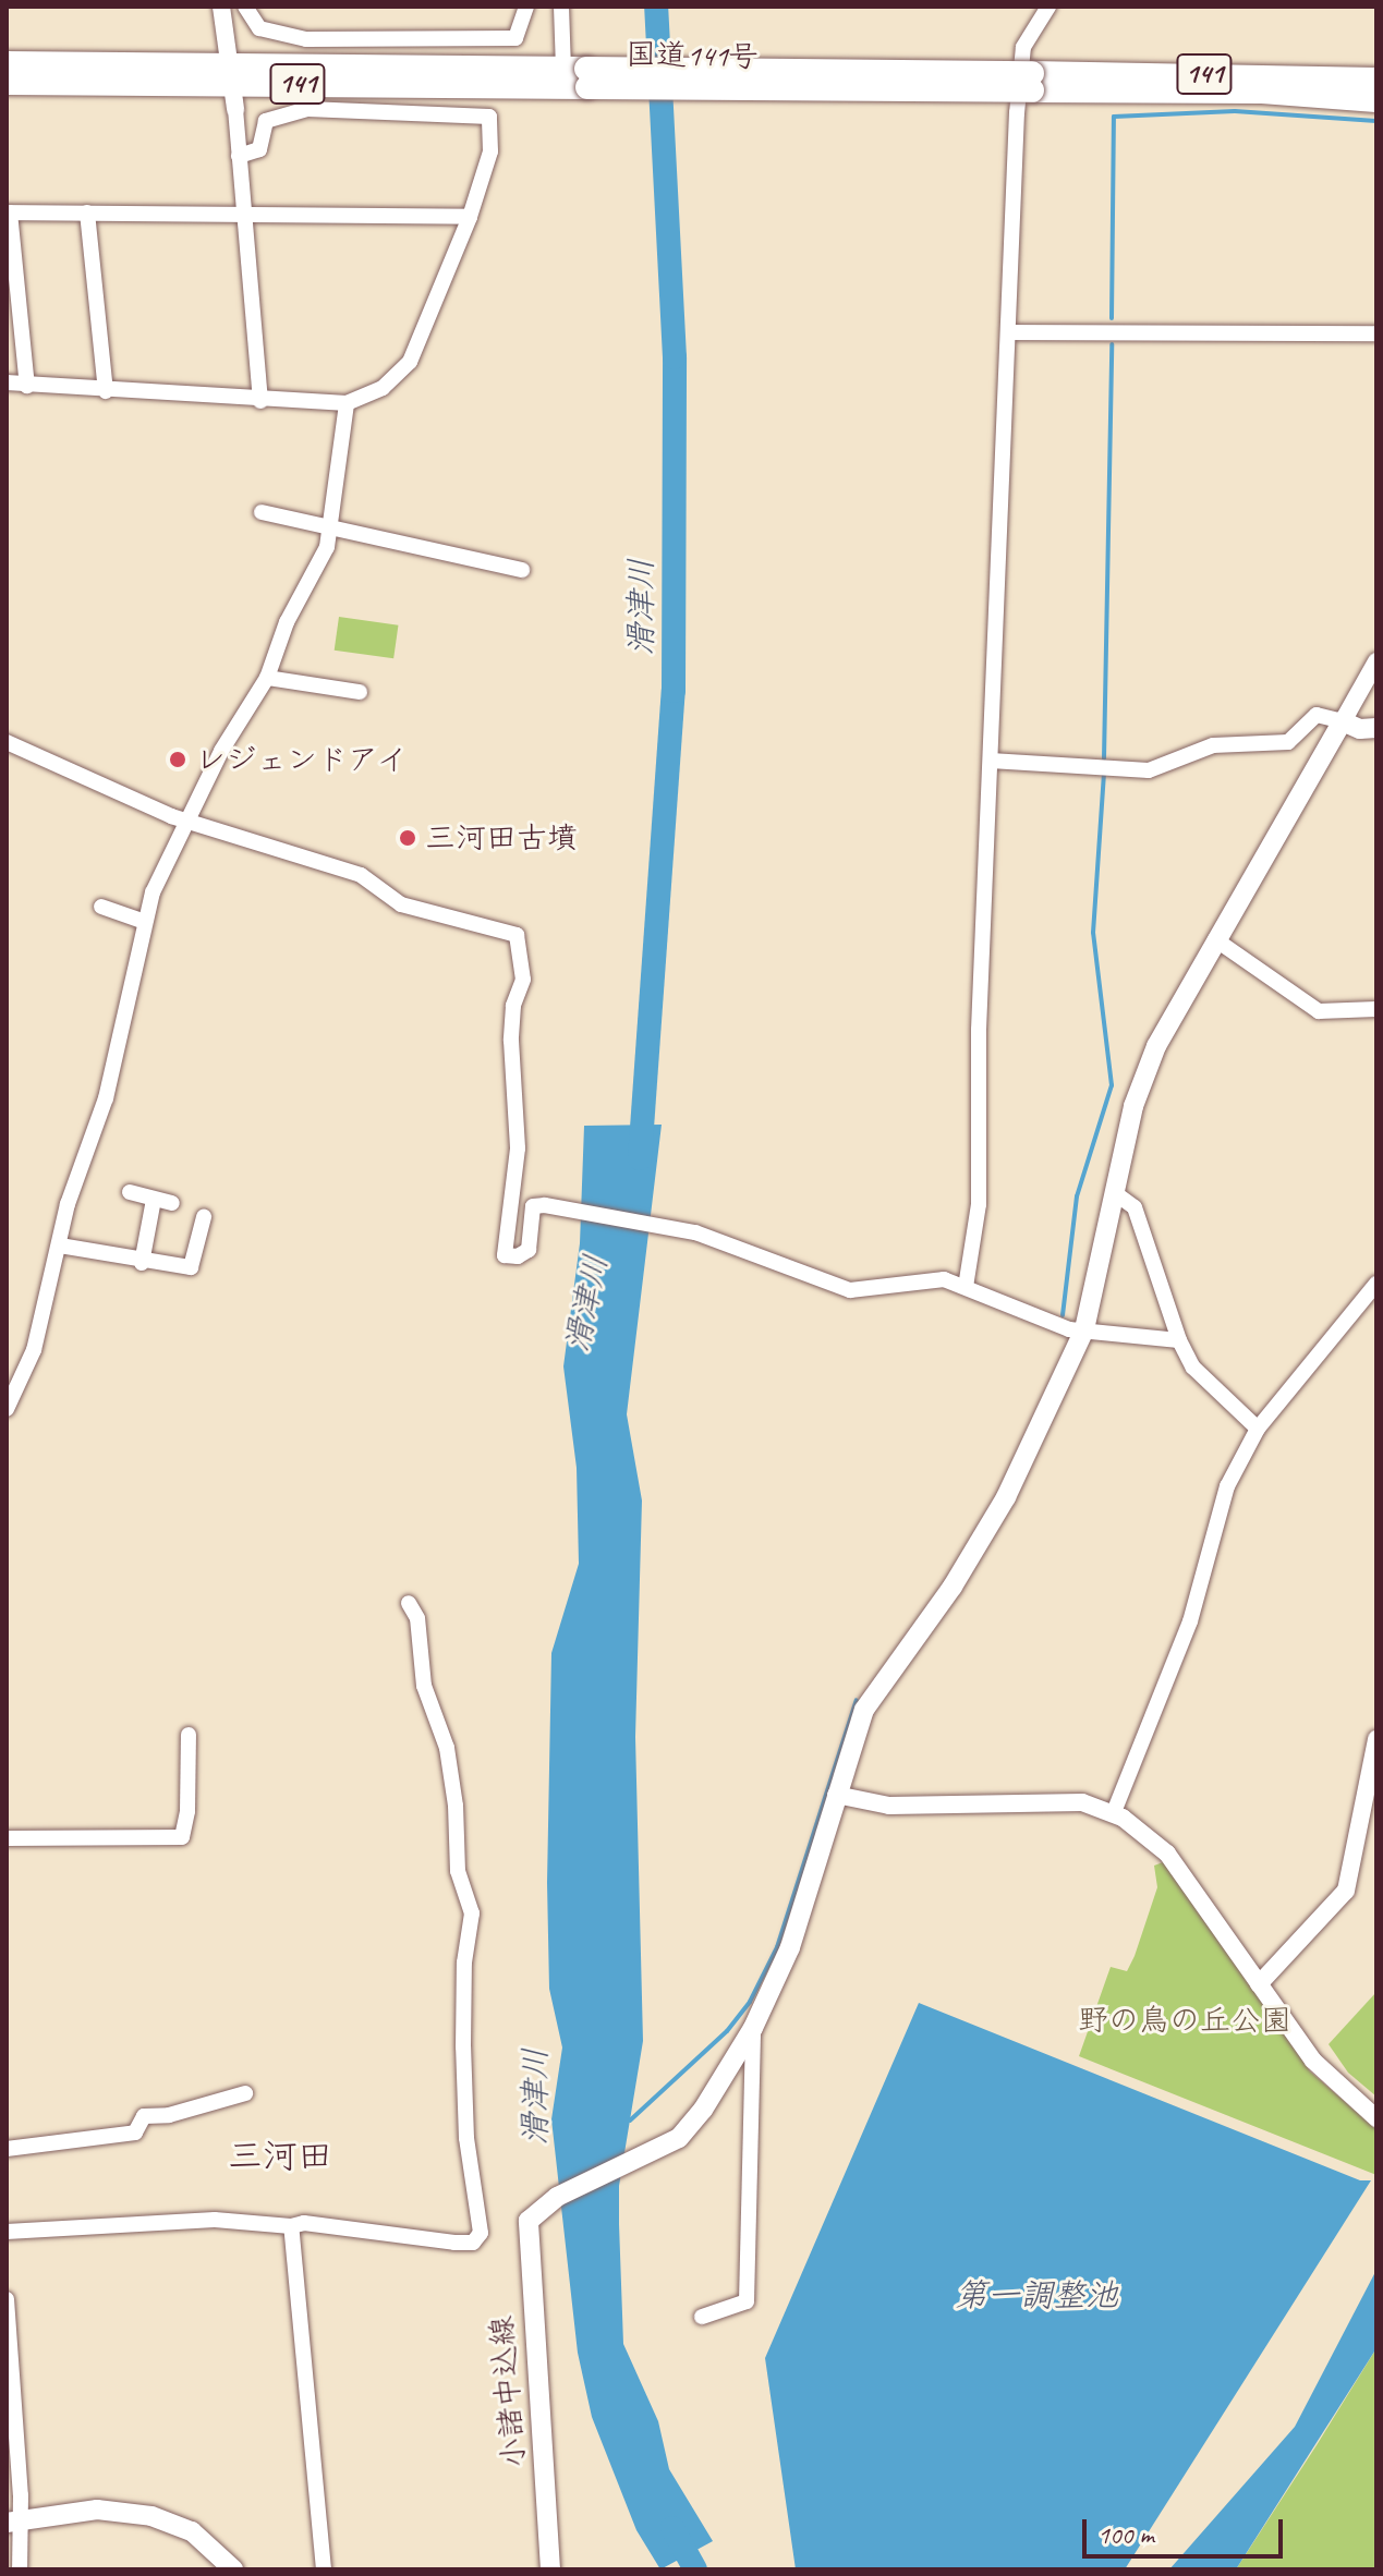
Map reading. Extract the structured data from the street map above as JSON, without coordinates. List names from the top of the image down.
{
  "streets": {
    "highway": ["国道141号", "141"],
    "main road": ["小諸中込線"]
  },
  "districts": ["三河田"],
  "water": ["滑津川", "第一調整池"],
  "parks": ["野の鳥の丘公園"],
  "places": ["レジェンドアイ", "三河田古墳"],
  "scale_bar": "100 m"
}
